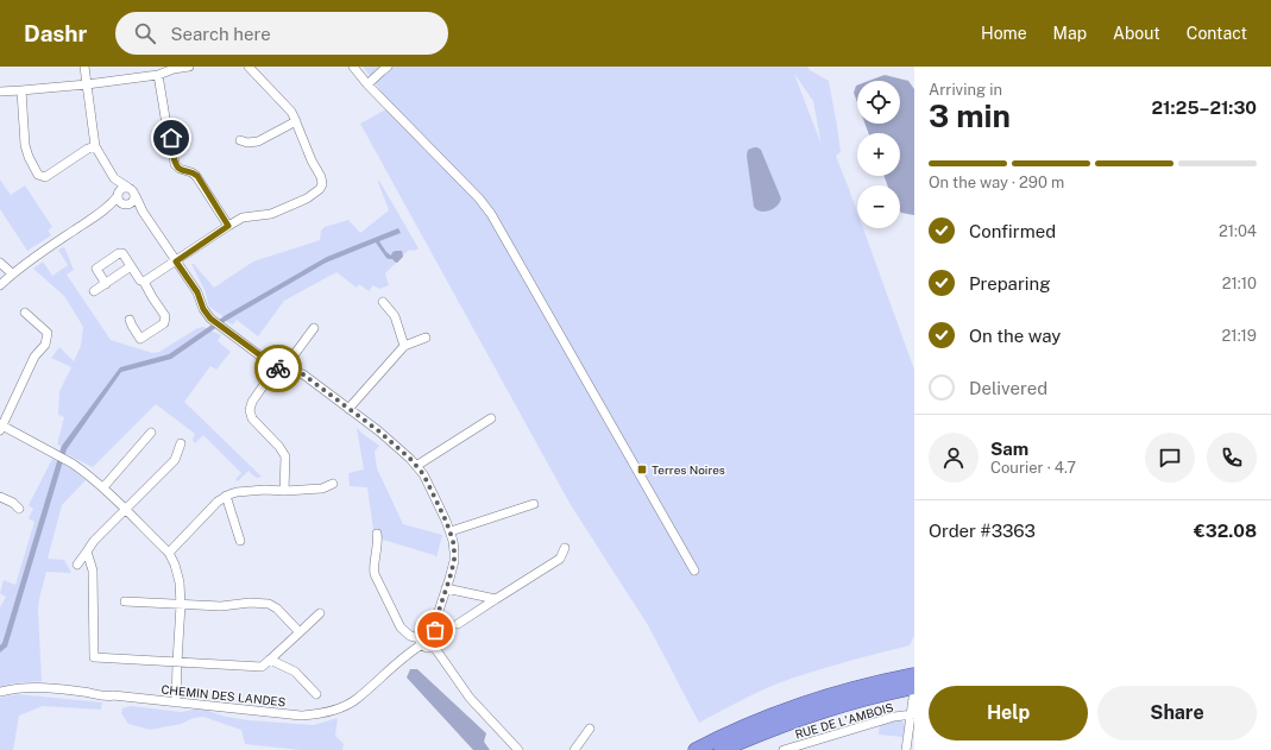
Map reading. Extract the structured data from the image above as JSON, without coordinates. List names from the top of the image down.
{
  "streets": {
    "street": ["CHEMIN DES LANDES", "RUE DE L'AMBOIS"]
  },
  "places": {
    "transit": ["Terres Noires"]
  },
  "page": {
    "header": "Dashr",
    "search": "Search here",
    "nav": [
      "Home",
      "Map",
      "About",
      "Contact"
    ],
    "heading": ["3 min", "Arriving in", "21:25–21:30"],
    "panel": [
      "Sam",
      "Courier · 4.7",
      "Order #3363",
      "€32.08"
    ],
    "map_buttons": ["+", "−"],
    "bar": "On the way · 290 m",
    "list": [
      ["Confirmed", "21:04"],
      ["Preparing", "21:10"],
      ["On the way", "21:19"],
      "Delivered"
    ],
    "buttons": ["Help", "Share"]
  }
}
